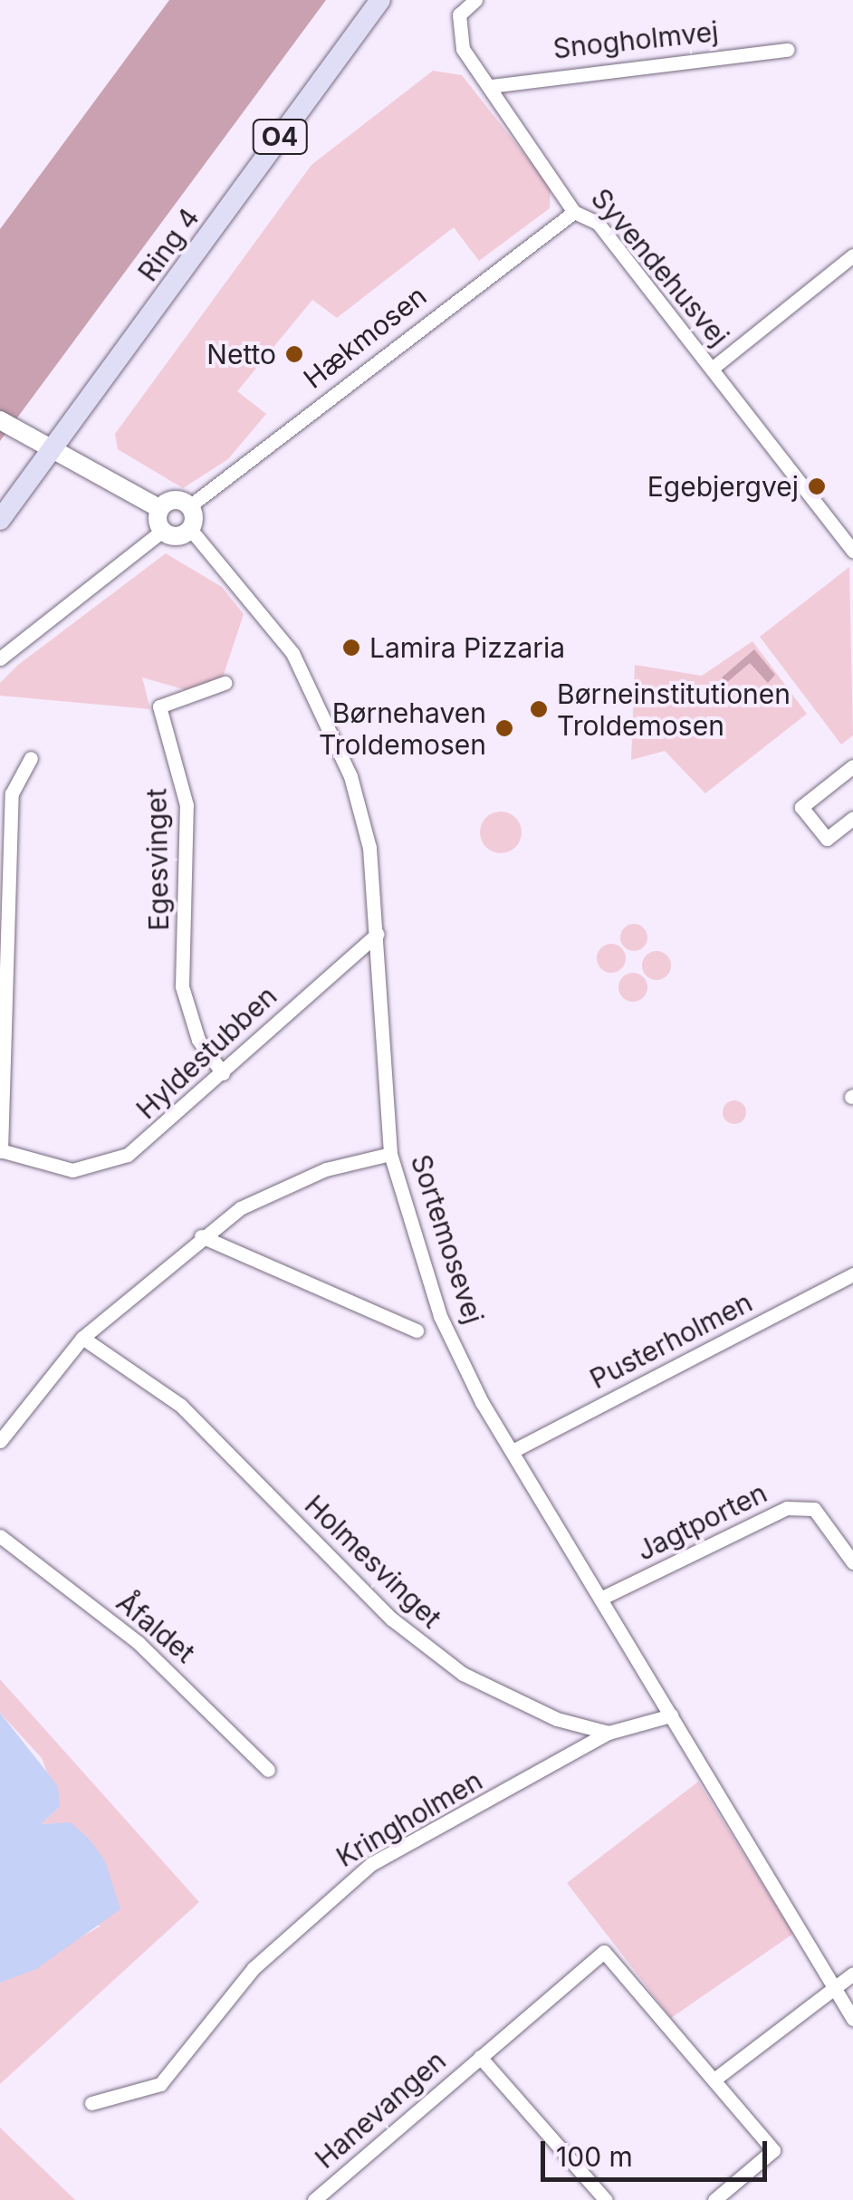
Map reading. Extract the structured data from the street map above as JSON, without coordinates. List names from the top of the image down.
{
  "streets": {
    "main road": ["O4", "Ring 4"],
    "street": [
      "Snogholmvej",
      "Syvendehusvej",
      "Hækmosen",
      "Egesvinget",
      "Hyldestubben",
      "Sortemosevej",
      "Pusterholmen",
      "Jagtporten",
      "Holmesvinget",
      "Åfaldet",
      "Kringholmen",
      "Hanevangen"
    ]
  },
  "crossings": [
    ["Snogholmvej", "Syvendehusvej"],
    ["Syvendehusvej", "Hækmosen"],
    ["Hækmosen", "Sortemosevej"],
    ["Egesvinget", "Hyldestubben"],
    ["Hyldestubben", "Sortemosevej"],
    ["Sortemosevej", "Pusterholmen"],
    ["Sortemosevej", "Jagtporten"],
    ["Holmesvinget", "Kringholmen"]
  ],
  "places": [
    "Netto",
    "Egebjergvej",
    "Lamira Pizzaria",
    "Børneinstitutionen Troldemosen",
    "Børnehaven Troldemosen"
  ],
  "scale_bar": "100 m"
}
